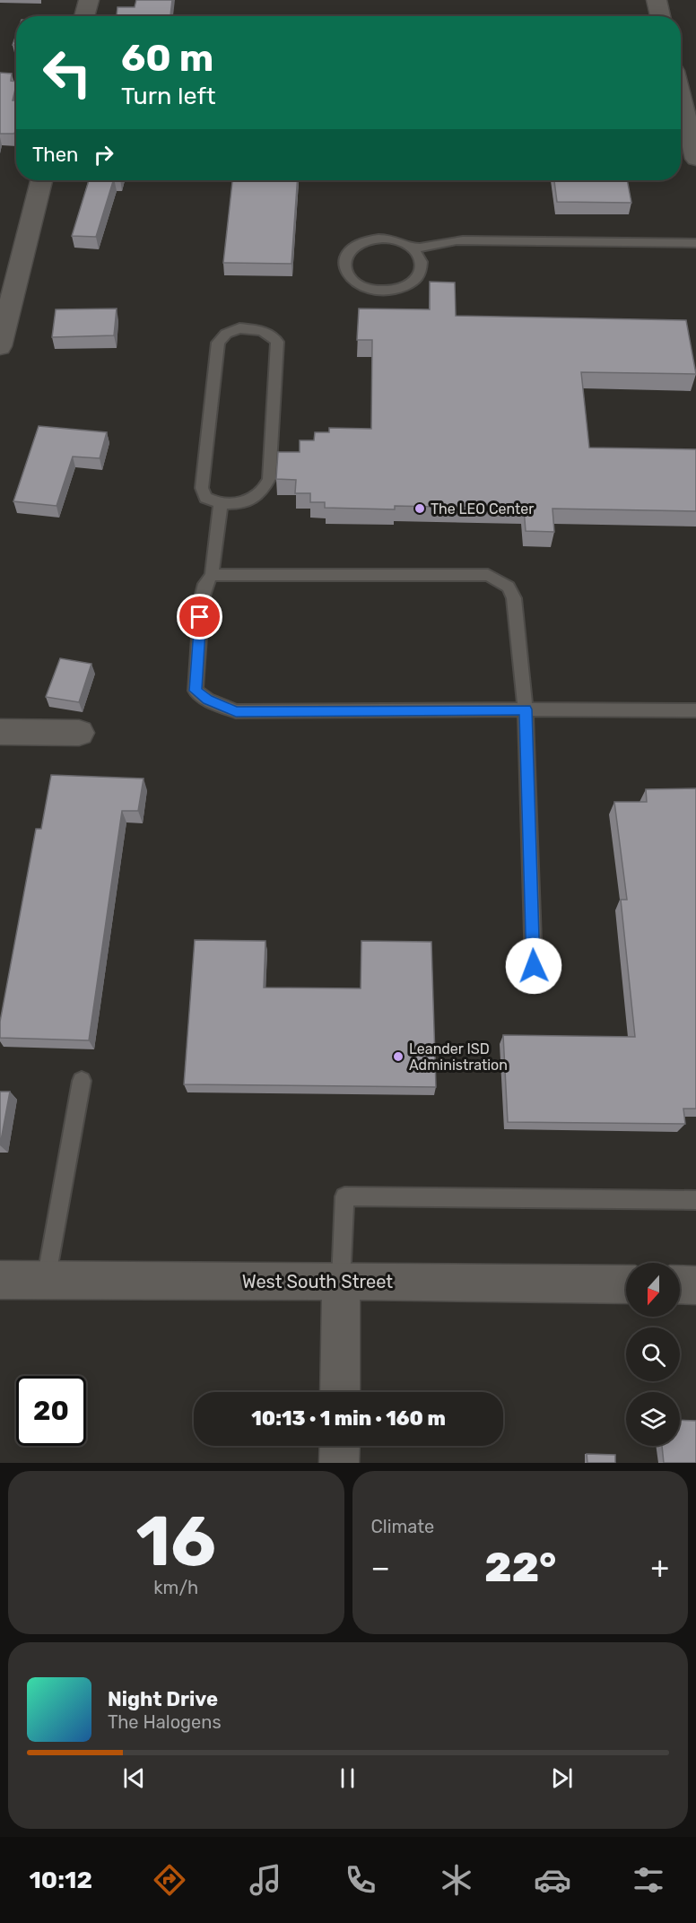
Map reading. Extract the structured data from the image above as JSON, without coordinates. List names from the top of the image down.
{
  "streets": {
    "street": ["West South Street"]
  },
  "places": ["The LEO Center", "Leander ISD Administration"],
  "north": "bottom",
  "page": {
    "turn": ["60 m", "Turn left"],
    "then": "Then",
    "limit": "20",
    "trip": "10:13 · 1 min · 160 m",
    "tile": [
      ["16", "km/h"],
      "Climate"
    ],
    "heat": ["−", "22°", "+"],
    "song": ["Night Drive", "The Halogens"],
    "tabs": "10:12"
  }
}
